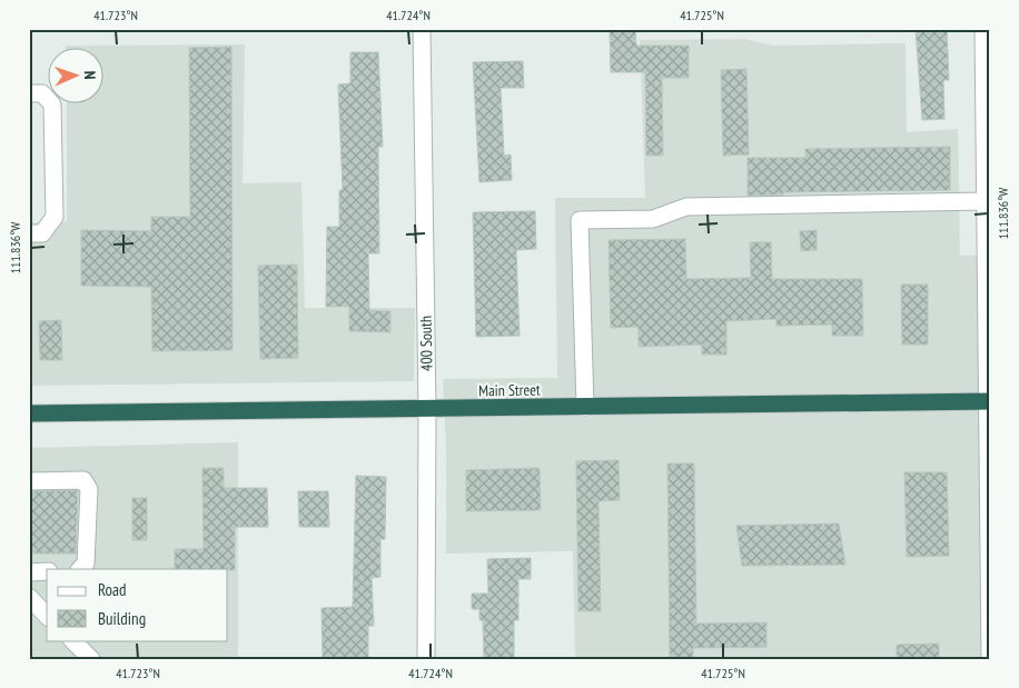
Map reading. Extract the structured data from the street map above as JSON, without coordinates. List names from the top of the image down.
{
  "streets": {
    "highway": ["Main Street"],
    "street": ["400 South"]
  },
  "crossings": [
    ["400 South", "Main Street"]
  ],
  "legend": ["Road", "Building"],
  "north": "right",
  "coordinates": [
    "41.723°N",
    "41.724°N",
    "41.725°N",
    "111.836°W"
  ]
}
